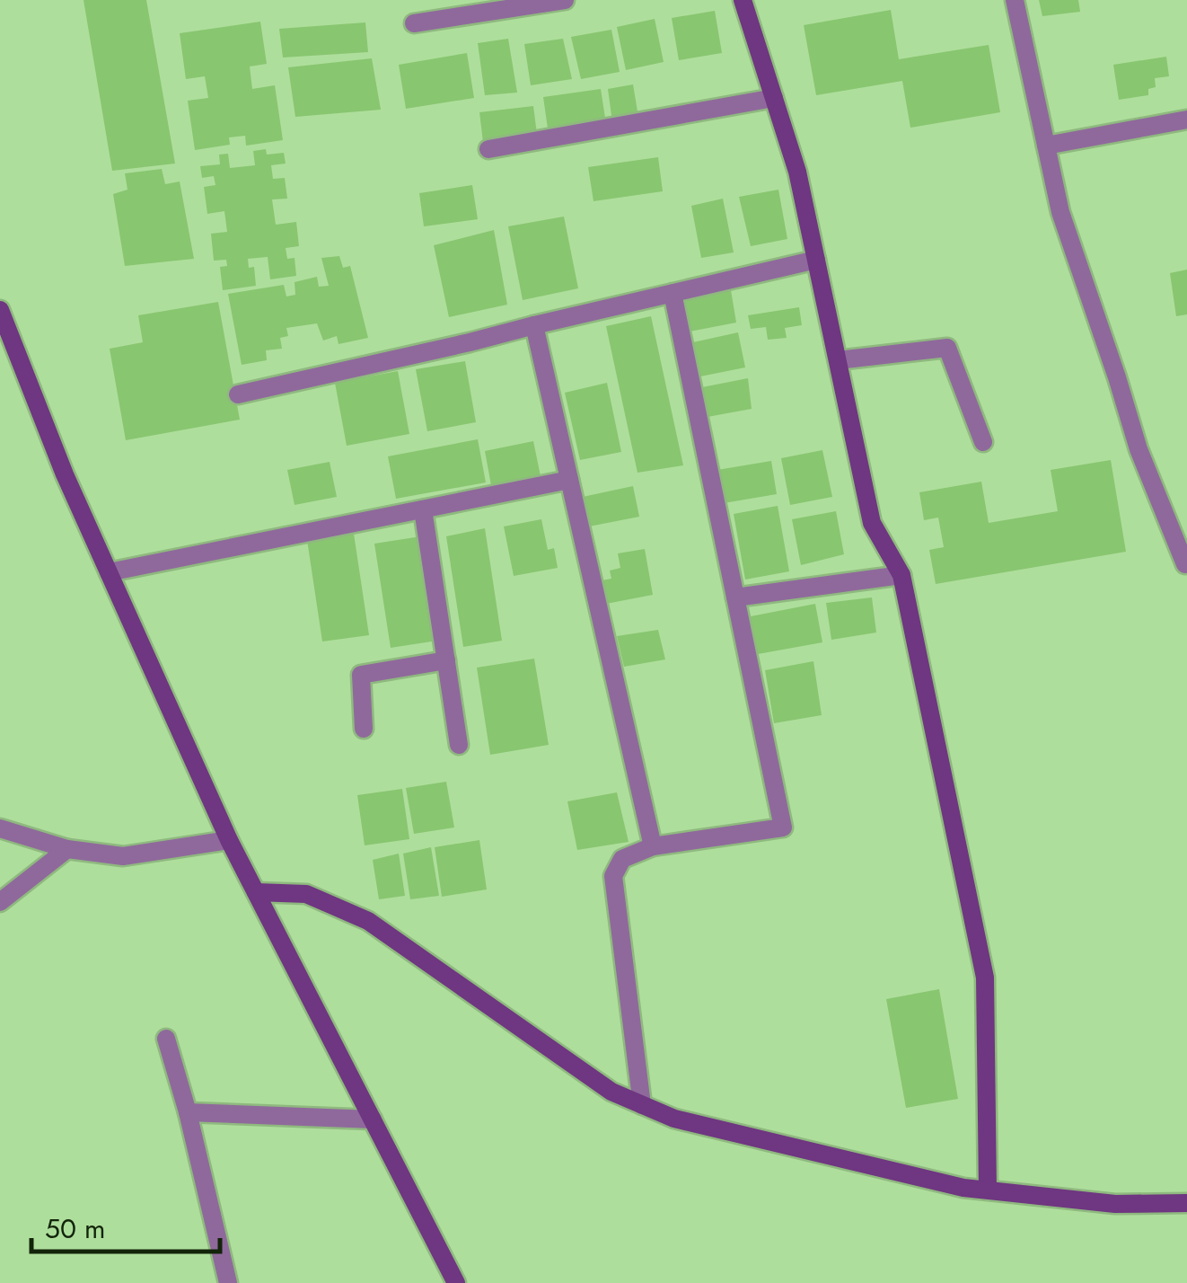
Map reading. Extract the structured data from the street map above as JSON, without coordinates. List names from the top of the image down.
{
  "scale_bar": "50 m"
}
